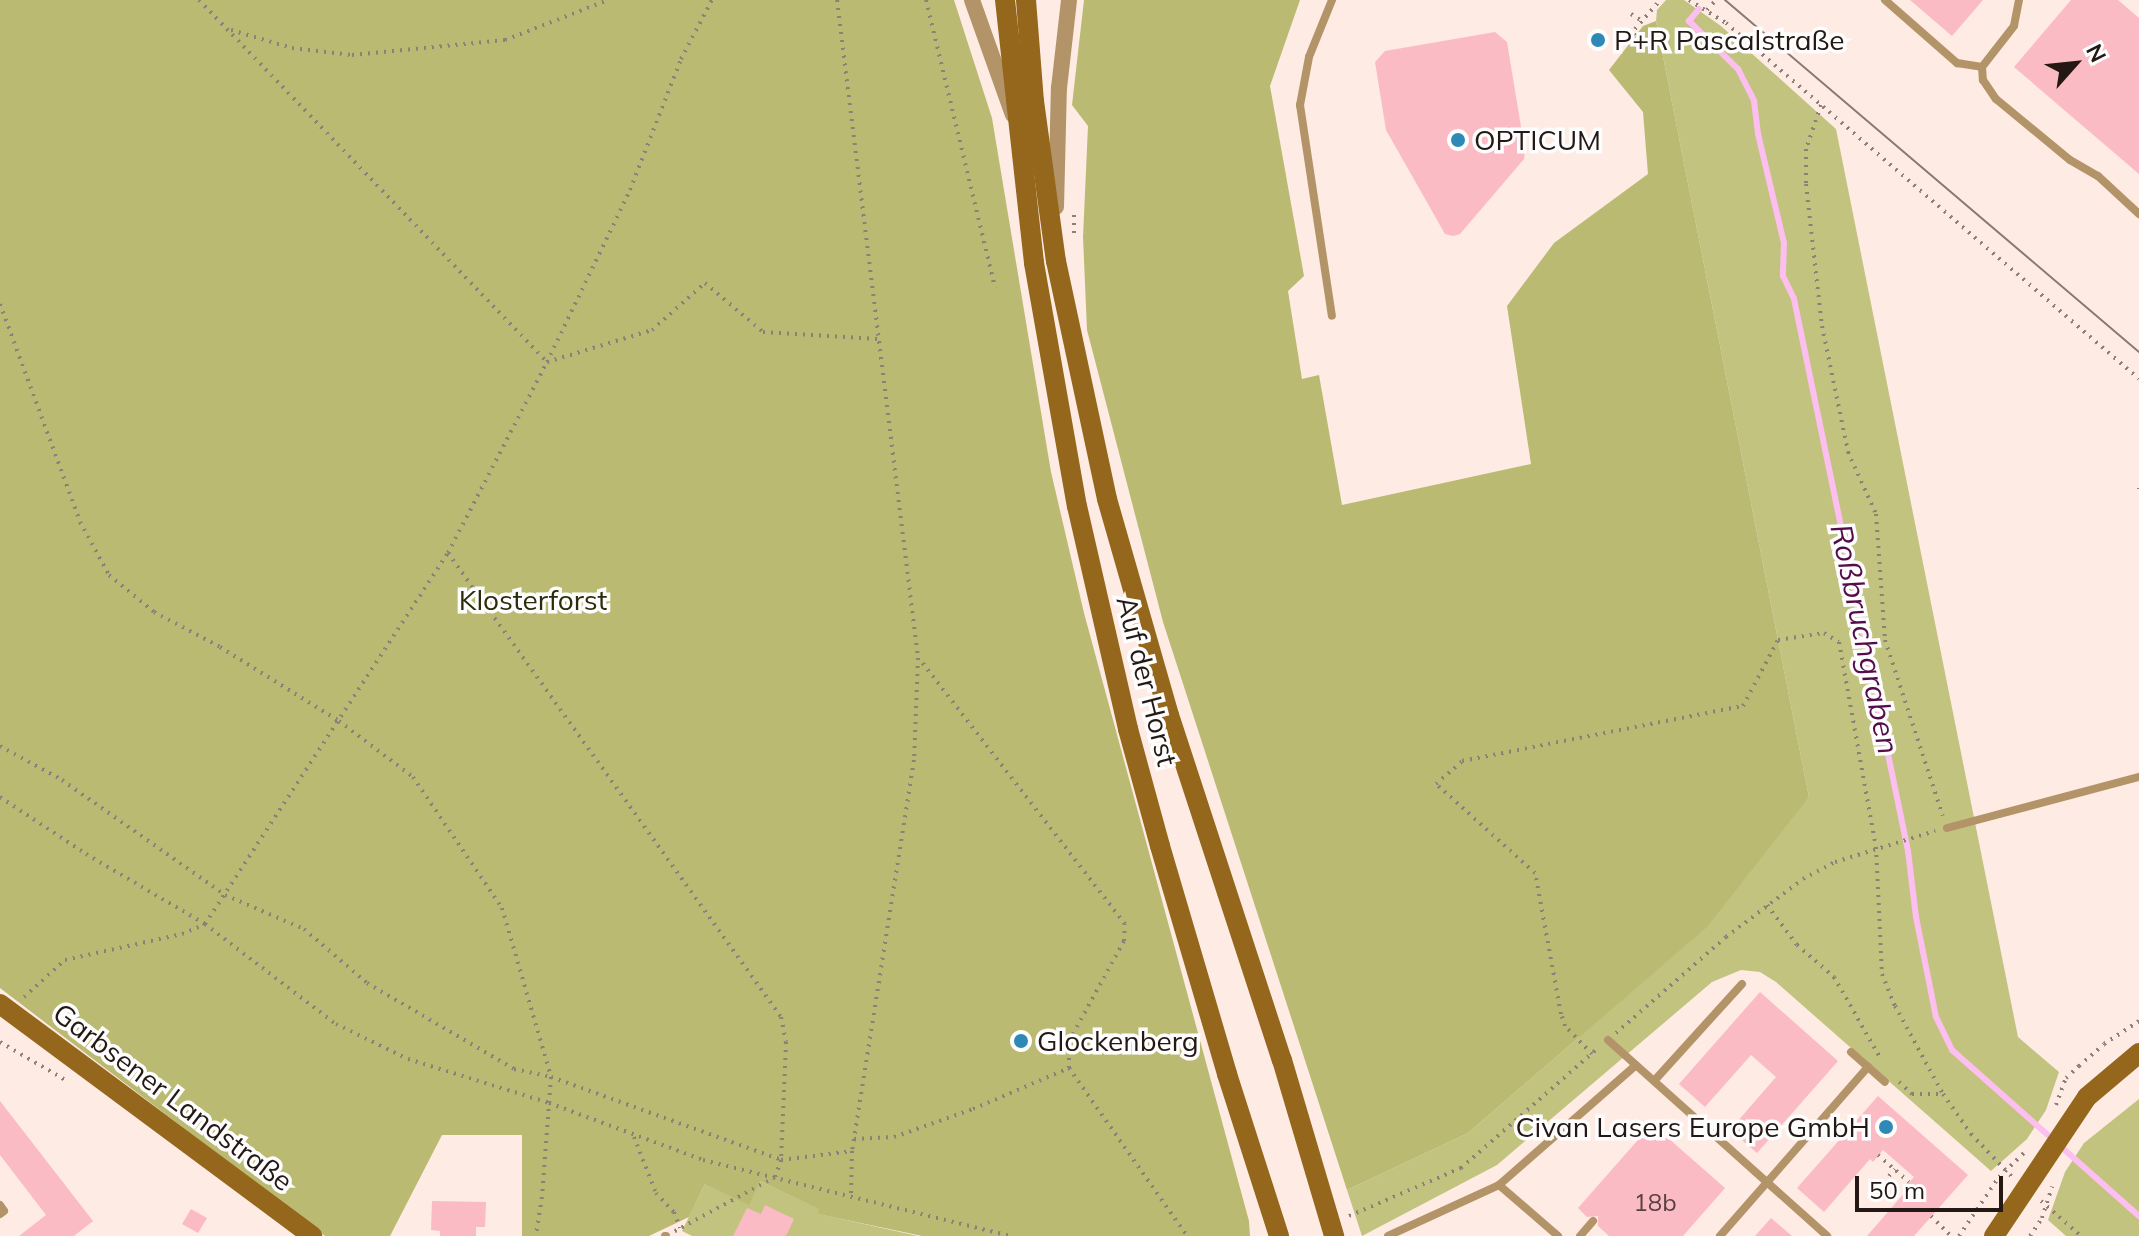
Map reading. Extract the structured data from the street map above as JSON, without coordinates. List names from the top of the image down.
{
  "streets": {
    "street": ["Auf der Horst", "Garbsener Landstraße"]
  },
  "water": ["Roßbruchgraben"],
  "parks": ["Klosterforst"],
  "places": [
    "P+R Pascalstraße",
    "OPTICUM",
    "Glockenberg",
    "Civan Lasers Europe GmbH"
  ],
  "house_numbers": ["18b"],
  "scale_bar": "50 m",
  "north": "top right"
}
